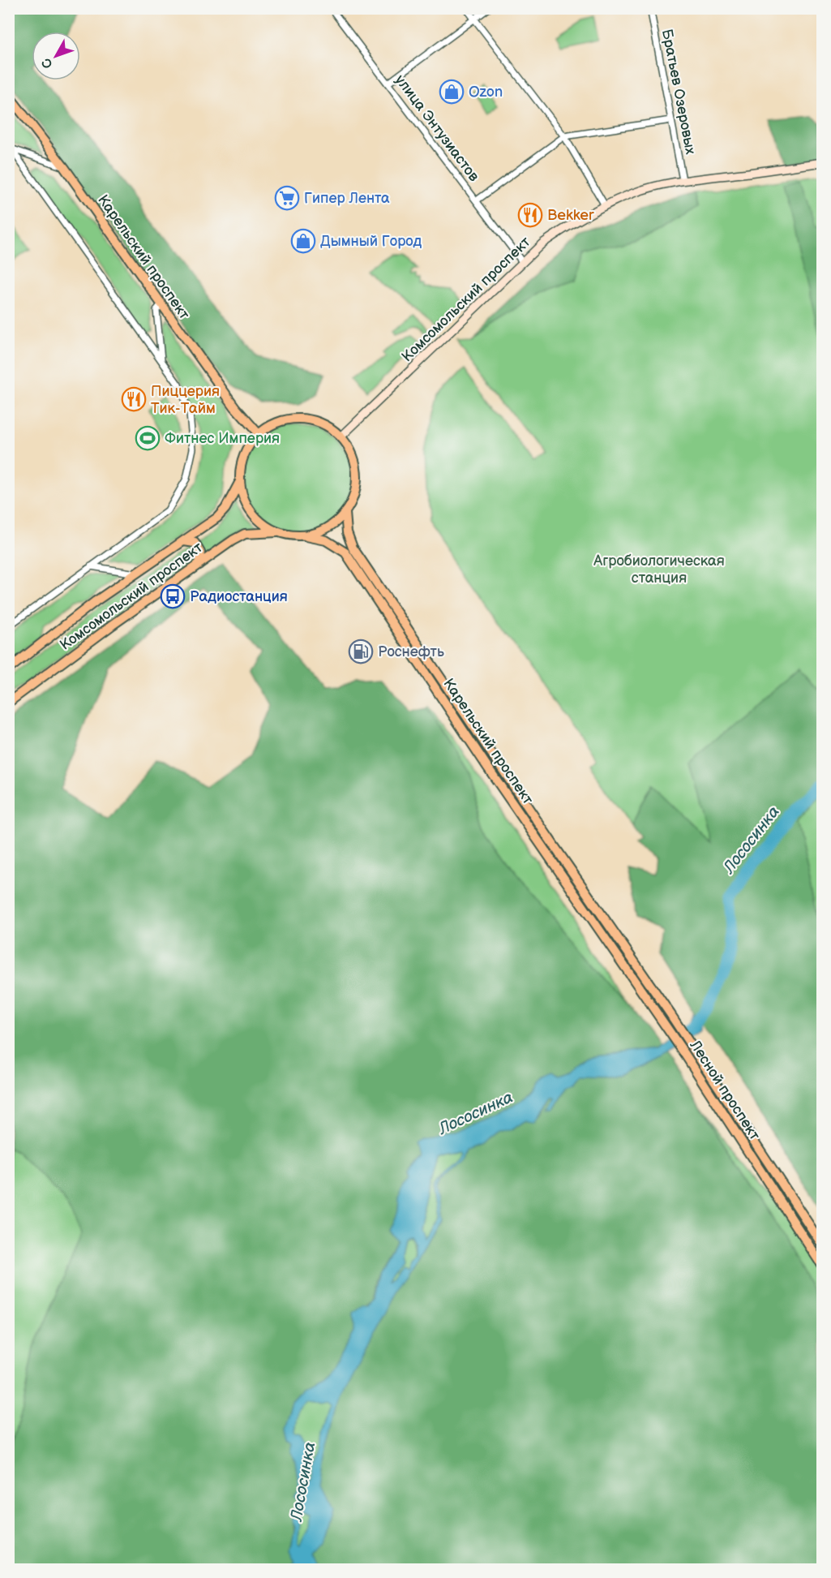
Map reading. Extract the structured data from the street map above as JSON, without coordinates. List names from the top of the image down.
{
  "streets": {
    "main road": ["Карельский проспект", "Комсомольский проспект", "Лесной проспект"],
    "street": ["Братьев Озеровых", "улица Энтузиастов"]
  },
  "crossings": [
    ["Братьев Озеровых", "Комсомольский проспект"],
    ["улица Энтузиастов", "Комсомольский проспект"],
    ["Карельский проспект", "Комсомольский проспект"],
    ["Карельский проспект", "Лесной проспект"]
  ],
  "water": ["Лососинка"],
  "parks": ["Агробиологическая станция"],
  "places": {
    "shop": ["Ozon", "Дымный Город"],
    "supermarket": ["Гипер Лента"],
    "restaurant": ["Bekker", "Пиццерия Тик-Тайм"],
    "sports": ["Фитнес Империя"],
    "bus stop": ["Радиостанция"],
    "fuel station": ["Роснефть"]
  },
  "north": "bottom left"
}
